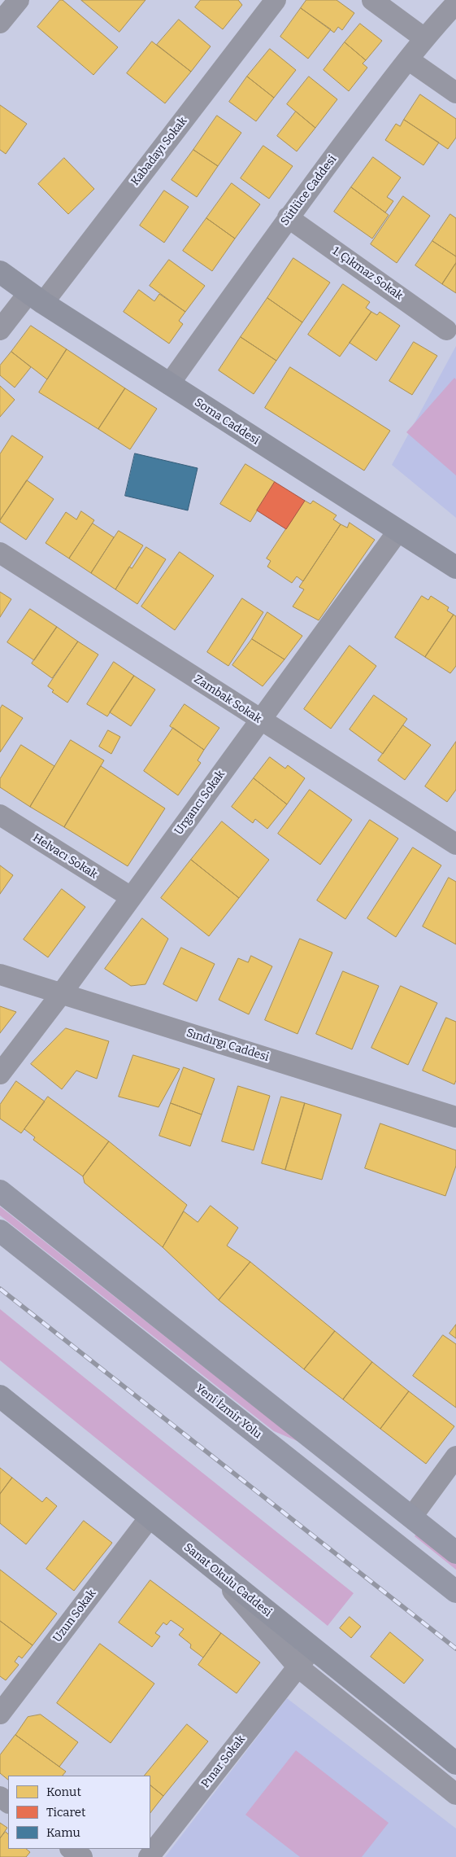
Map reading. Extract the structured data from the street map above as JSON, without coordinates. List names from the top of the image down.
{
  "streets": {
    "highway": ["Yeni İzmir Yolu"],
    "main road": ["Soma Caddesi", "Sanat Okulu Caddesi"],
    "street": [
      "Kabadayı Sokak",
      "Sütlüce Caddesi",
      "1. Çıkmaz Sokak",
      "Zambak Sokak",
      "Urgancı Sokak",
      "Helvacı Sokak",
      "Sındırgı Caddesi",
      "Uzun Sokak",
      "Pınar Sokak"
    ]
  },
  "crossings": [
    ["Kabadayı Sokak", "Soma Caddesi"],
    ["Sütlüce Caddesi", "1. Çıkmaz Sokak"],
    ["Sütlüce Caddesi", "Soma Caddesi"],
    ["Soma Caddesi", "Urgancı Sokak"],
    ["Zambak Sokak", "Urgancı Sokak"],
    ["Urgancı Sokak", "Helvacı Sokak"],
    ["Urgancı Sokak", "Sındırgı Caddesi"],
    ["Sanat Okulu Caddesi", "Uzun Sokak"],
    ["Sanat Okulu Caddesi", "Pınar Sokak"]
  ],
  "legend": ["Konut", "Ticaret", "Kamu"]
}
